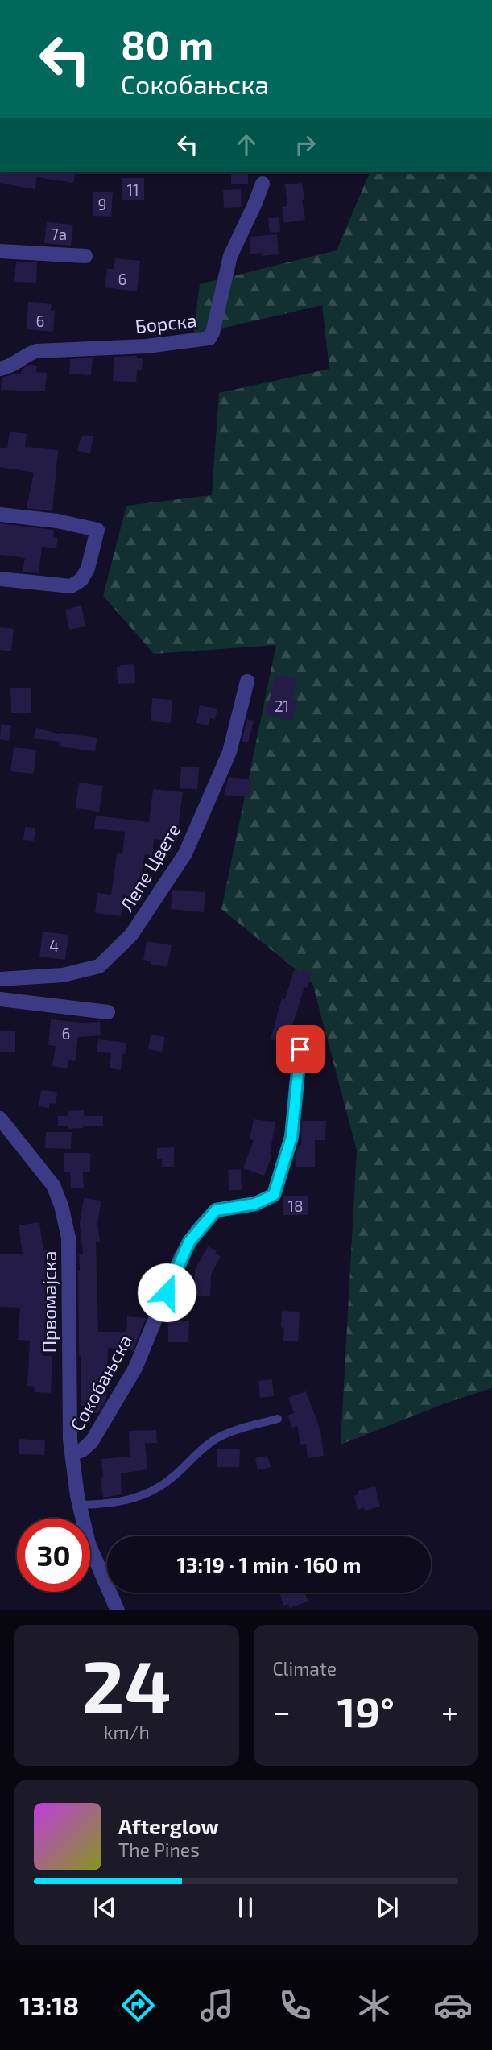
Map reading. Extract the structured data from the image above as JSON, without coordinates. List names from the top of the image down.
{
  "streets": {
    "street": [
      "Борска",
      "Лепе Цвете",
      "Првомајска",
      "Сокобањска"
    ]
  },
  "crossings": [
    ["Првомајска", "Сокобањска"]
  ],
  "house_numbers": [
    "11",
    "9",
    "7a",
    "6",
    "6",
    "21",
    "4",
    "6",
    "18"
  ],
  "page": {
    "turn": ["80 m", "Сокобањска"],
    "limit": "30",
    "trip": "13:19 · 1 min · 160 m",
    "tile": [
      ["24", "km/h"],
      "Climate"
    ],
    "heat": ["−", "19°", "+"],
    "song": ["Afterglow", "The Pines"],
    "tabs": "13:18"
  }
}
